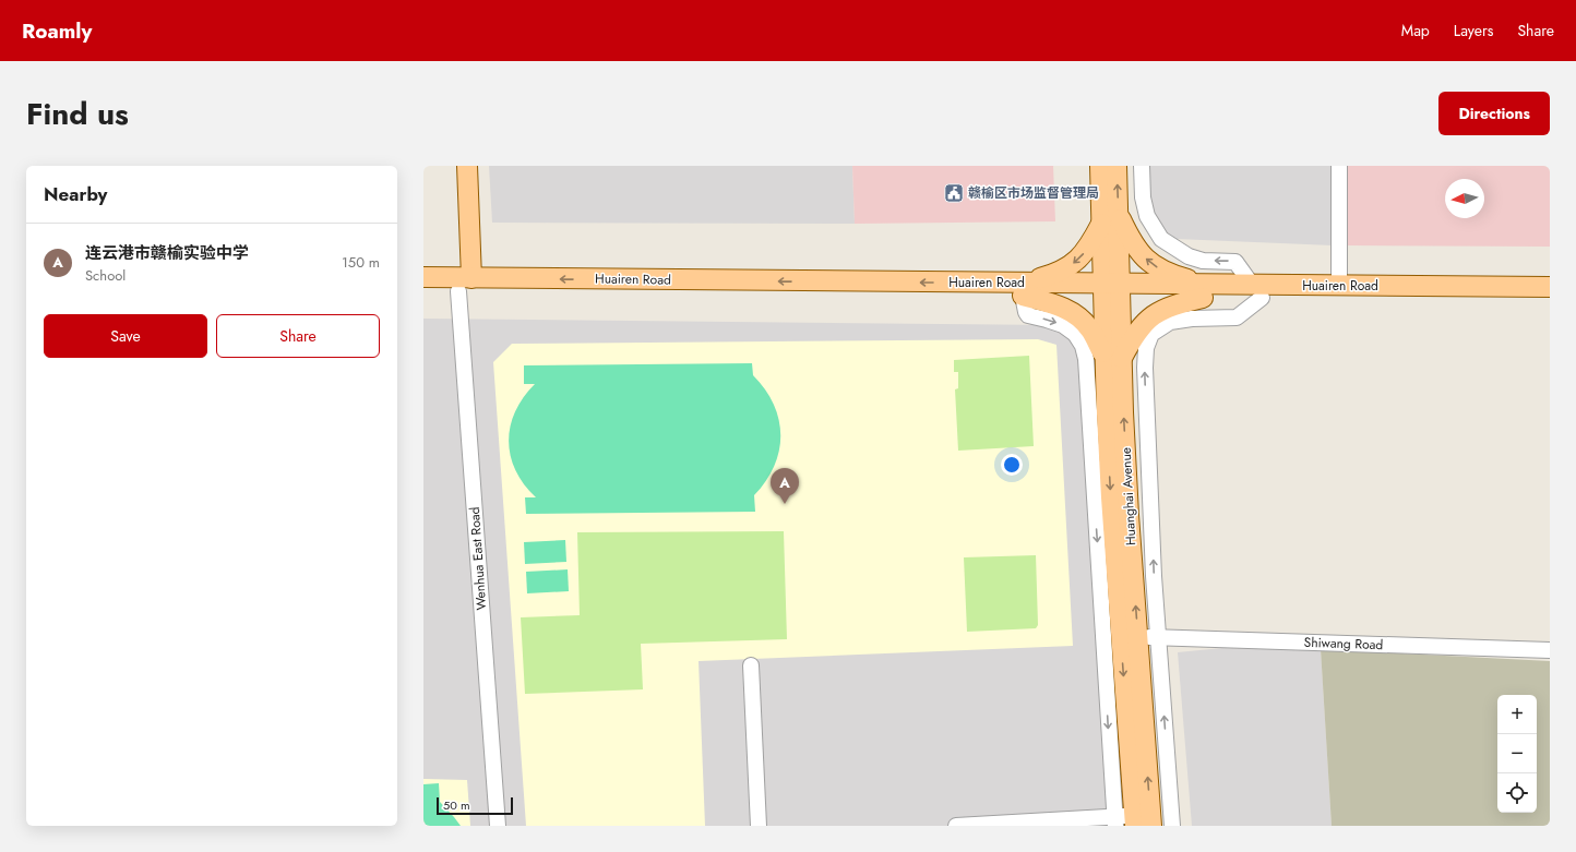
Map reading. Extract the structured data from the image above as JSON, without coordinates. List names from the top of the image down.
{
  "streets": {
    "main road": ["Huairen Road", "Huanghai Avenue"],
    "street": ["Wenhua East Road", "Shiwang Road"]
  },
  "crossings": [
    ["Huairen Road", "Huanghai Avenue"],
    ["Huairen Road", "Wenhua East Road"],
    ["Huanghai Avenue", "Shiwang Road"]
  ],
  "places": {
    "public building": ["赣榆区市场监督管理局"]
  },
  "scale_bar": "50 m",
  "north": "left",
  "page": {
    "header": "Roamly",
    "nav": ["Map", "Layers", "Share"],
    "title": "Find us",
    "buttons": [
      "Directions",
      ["Save", "Share"]
    ],
    "heading": "Nearby",
    "list": [
      {
        "mark": "A",
        "name": "连云港市赣榆实验中学",
        "note": "School",
        "value": "150 m"
      }
    ],
    "pins": "A",
    "map_buttons": ["+", "−"],
    "scale": "50 m"
  }
}
